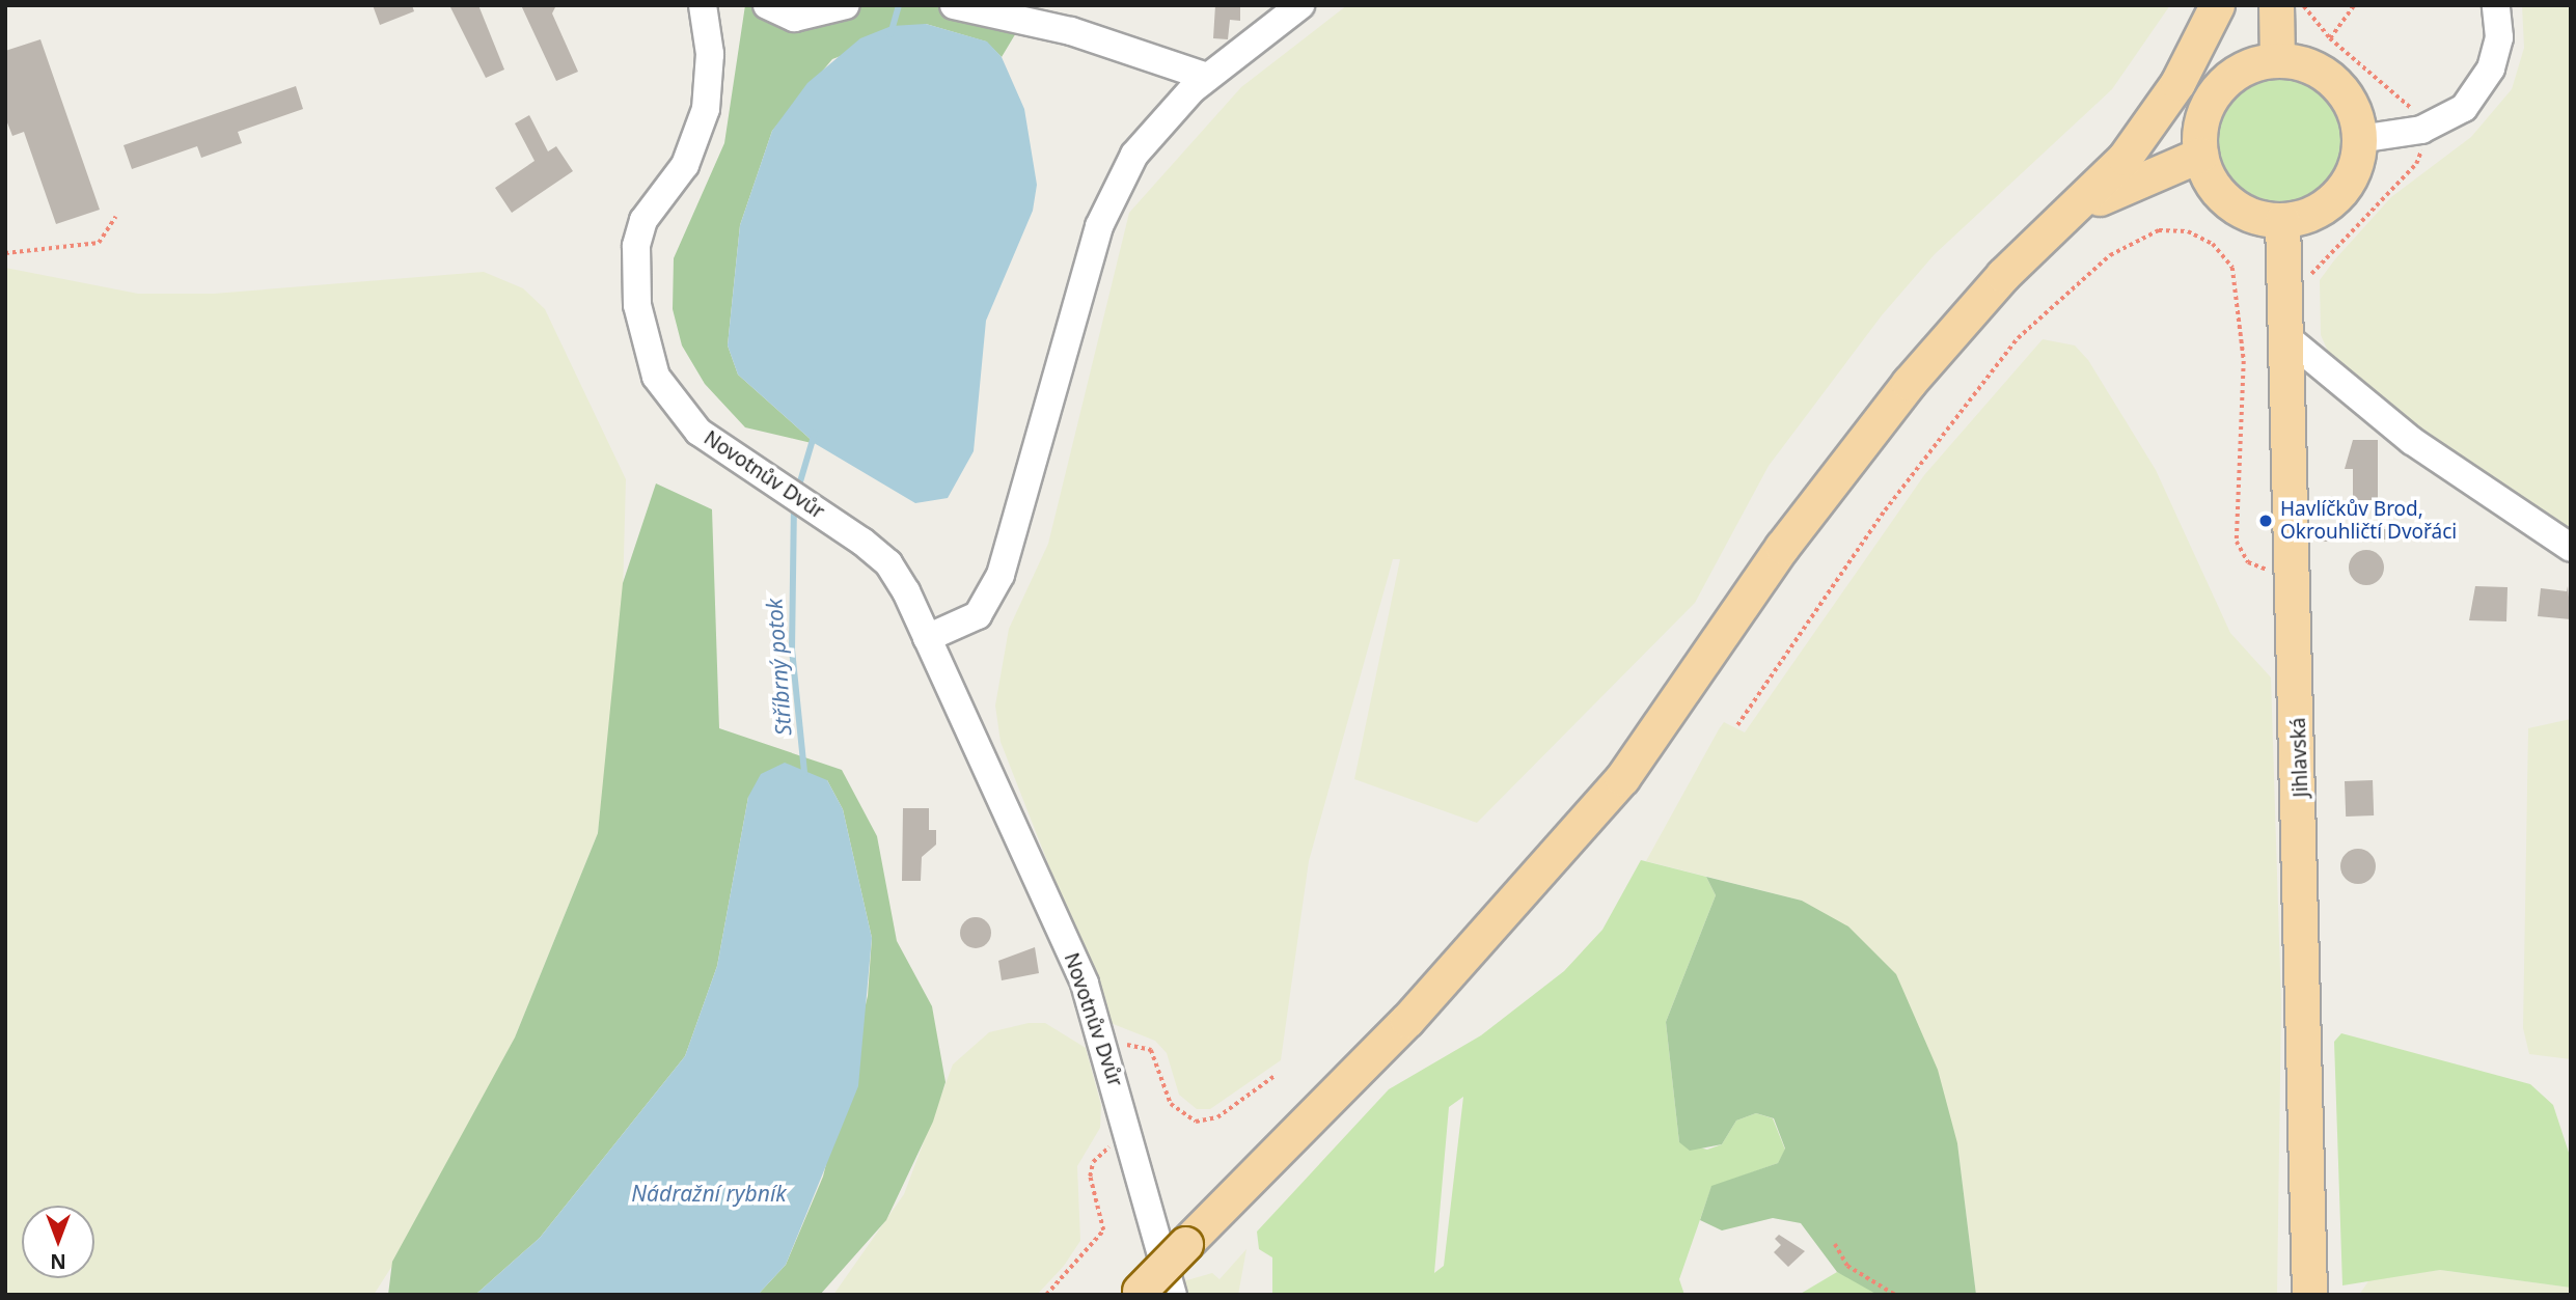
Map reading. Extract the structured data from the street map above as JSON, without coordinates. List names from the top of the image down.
{
  "streets": {
    "main road": ["Jihlavská"],
    "street": ["Novotnův Dvůr"]
  },
  "water": ["Stříbrný potok", "Nádražní rybník"],
  "places": ["Havlíčkův Brod, Okrouhličtí Dvořáci"],
  "north": "bottom"
}
